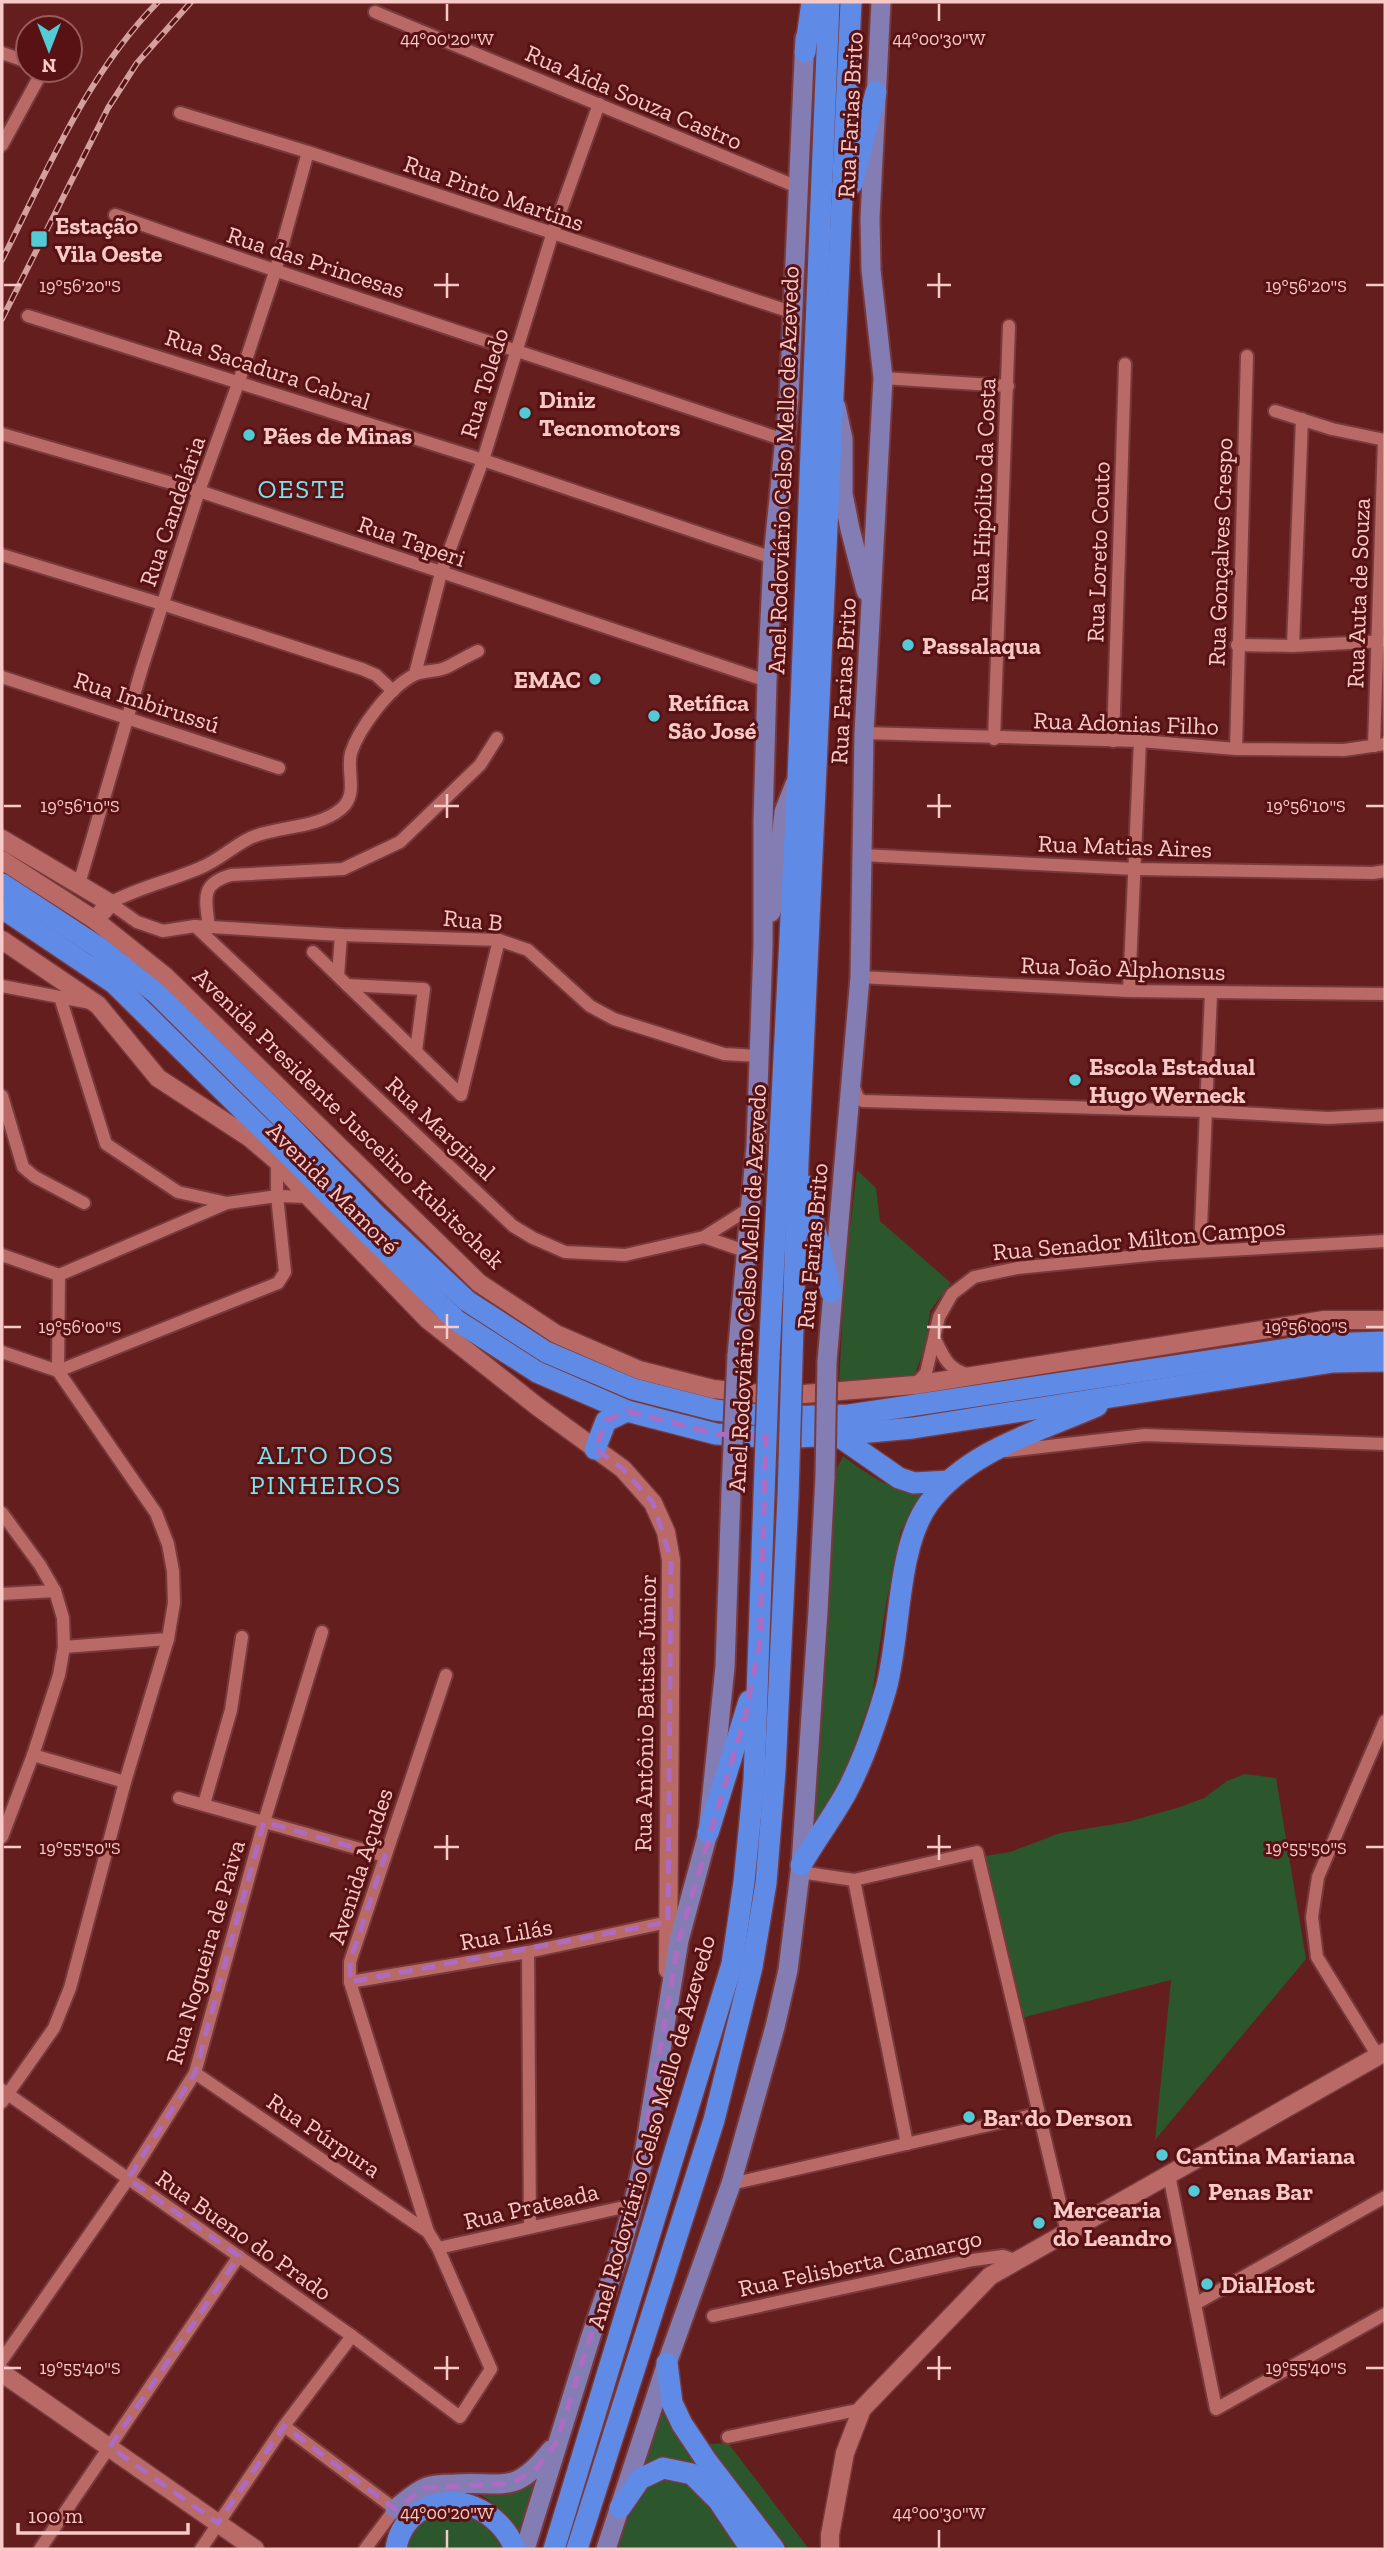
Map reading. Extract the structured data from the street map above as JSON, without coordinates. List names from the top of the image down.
{
  "streets": {
    "highway": ["Anel Rodoviário Celso Mello de Azevedo", "Avenida Presidente Juscelino Kubitschek"],
    "main road": ["Rua Farias Brito"],
    "street": [
      "Rua Aída Souza Castro",
      "Rua Pinto Martins",
      "Rua das Princesas",
      "Rua Sacadura Cabral",
      "Rua Toledo",
      "Rua Hipólito da Costa",
      "Rua Candelária",
      "Rua Taperi",
      "Rua Loreto Couto",
      "Rua Gonçalves Crespo",
      "Rua Auta de Souza",
      "Rua Imbirussú",
      "Rua Adonias Filho",
      "Rua Matias Aires",
      "Rua B",
      "Rua João Alphonsus",
      "Rua Marginal",
      "Avenida Mamoré",
      "Rua Senador Milton Campos",
      "Rua Antônio Batista Júnior",
      "Avenida Açudes",
      "Rua Lilás",
      "Rua Nogueira de Paiva",
      "Rua Púrpura",
      "Rua Prateada",
      "Rua Bueno do Prado",
      "Rua Felisberta Camargo"
    ]
  },
  "crossings": [
    ["Rua Aída Souza Castro", "Rua Toledo"],
    ["Rua Aída Souza Castro", "Anel Rodoviário Celso Mello de Azevedo"],
    ["Rua Farias Brito", "Rua Adonias Filho"],
    ["Rua Farias Brito", "Rua Matias Aires"],
    ["Rua Farias Brito", "Rua João Alphonsus"],
    ["Rua Pinto Martins", "Rua Toledo"],
    ["Rua Pinto Martins", "Anel Rodoviário Celso Mello de Azevedo"],
    ["Rua Pinto Martins", "Rua Candelária"],
    ["Rua das Princesas", "Rua Toledo"],
    ["Rua das Princesas", "Anel Rodoviário Celso Mello de Azevedo"],
    ["Rua das Princesas", "Rua Candelária"],
    ["Rua Sacadura Cabral", "Rua Toledo"],
    ["Rua Sacadura Cabral", "Anel Rodoviário Celso Mello de Azevedo"],
    ["Rua Sacadura Cabral", "Rua Candelária"],
    ["Rua Toledo", "Rua Taperi"],
    ["Anel Rodoviário Celso Mello de Azevedo", "Rua Taperi"],
    ["Anel Rodoviário Celso Mello de Azevedo", "Rua B"],
    ["Anel Rodoviário Celso Mello de Azevedo", "Rua Marginal"],
    ["Anel Rodoviário Celso Mello de Azevedo", "Rua Antônio Batista Júnior"],
    ["Anel Rodoviário Celso Mello de Azevedo", "Rua Prateada"],
    ["Rua Hipólito da Costa", "Rua Adonias Filho"],
    ["Rua Candelária", "Rua Taperi"],
    ["Rua Candelária", "Rua Imbirussú"],
    ["Rua Loreto Couto", "Rua Adonias Filho"],
    ["Rua Gonçalves Crespo", "Rua Adonias Filho"],
    ["Rua Auta de Souza", "Rua Adonias Filho"],
    ["Rua B", "Rua Marginal"],
    ["Avenida Presidente Juscelino Kubitschek", "Rua Senador Milton Campos"],
    ["Avenida Mamoré", "Rua Antônio Batista Júnior"],
    ["Rua Antônio Batista Júnior", "Rua Lilás"],
    ["Avenida Açudes", "Rua Lilás"],
    ["Avenida Açudes", "Rua Púrpura"],
    ["Rua Nogueira de Paiva", "Rua Púrpura"],
    ["Rua Nogueira de Paiva", "Rua Bueno do Prado"],
    ["Rua Prateada", "Rua Bueno do Prado"]
  ],
  "districts": ["OESTE", "ALTO DOS PINHEIROS"],
  "places": {
    "transit": ["Estação Vila Oeste"],
    "other": [
      "Diniz Tecnomotors",
      "Pães de Minas",
      "Passalaqua",
      "EMAC",
      "Retífica São José",
      "Escola Estadual Hugo Werneck",
      "Bar do Derson",
      "Cantina Mariana",
      "Penas Bar",
      "Mercearia do Leandro",
      "DialHost"
    ]
  },
  "scale_bar": "100 m",
  "north": "bottom",
  "coordinates": [
    "44°00'20\"W",
    "44°00'30\"W",
    "19°56'20\"S",
    "19°56'10\"S",
    "19°56'00\"S",
    "19°55'50\"S",
    "19°55'40\"S"
  ]
}
